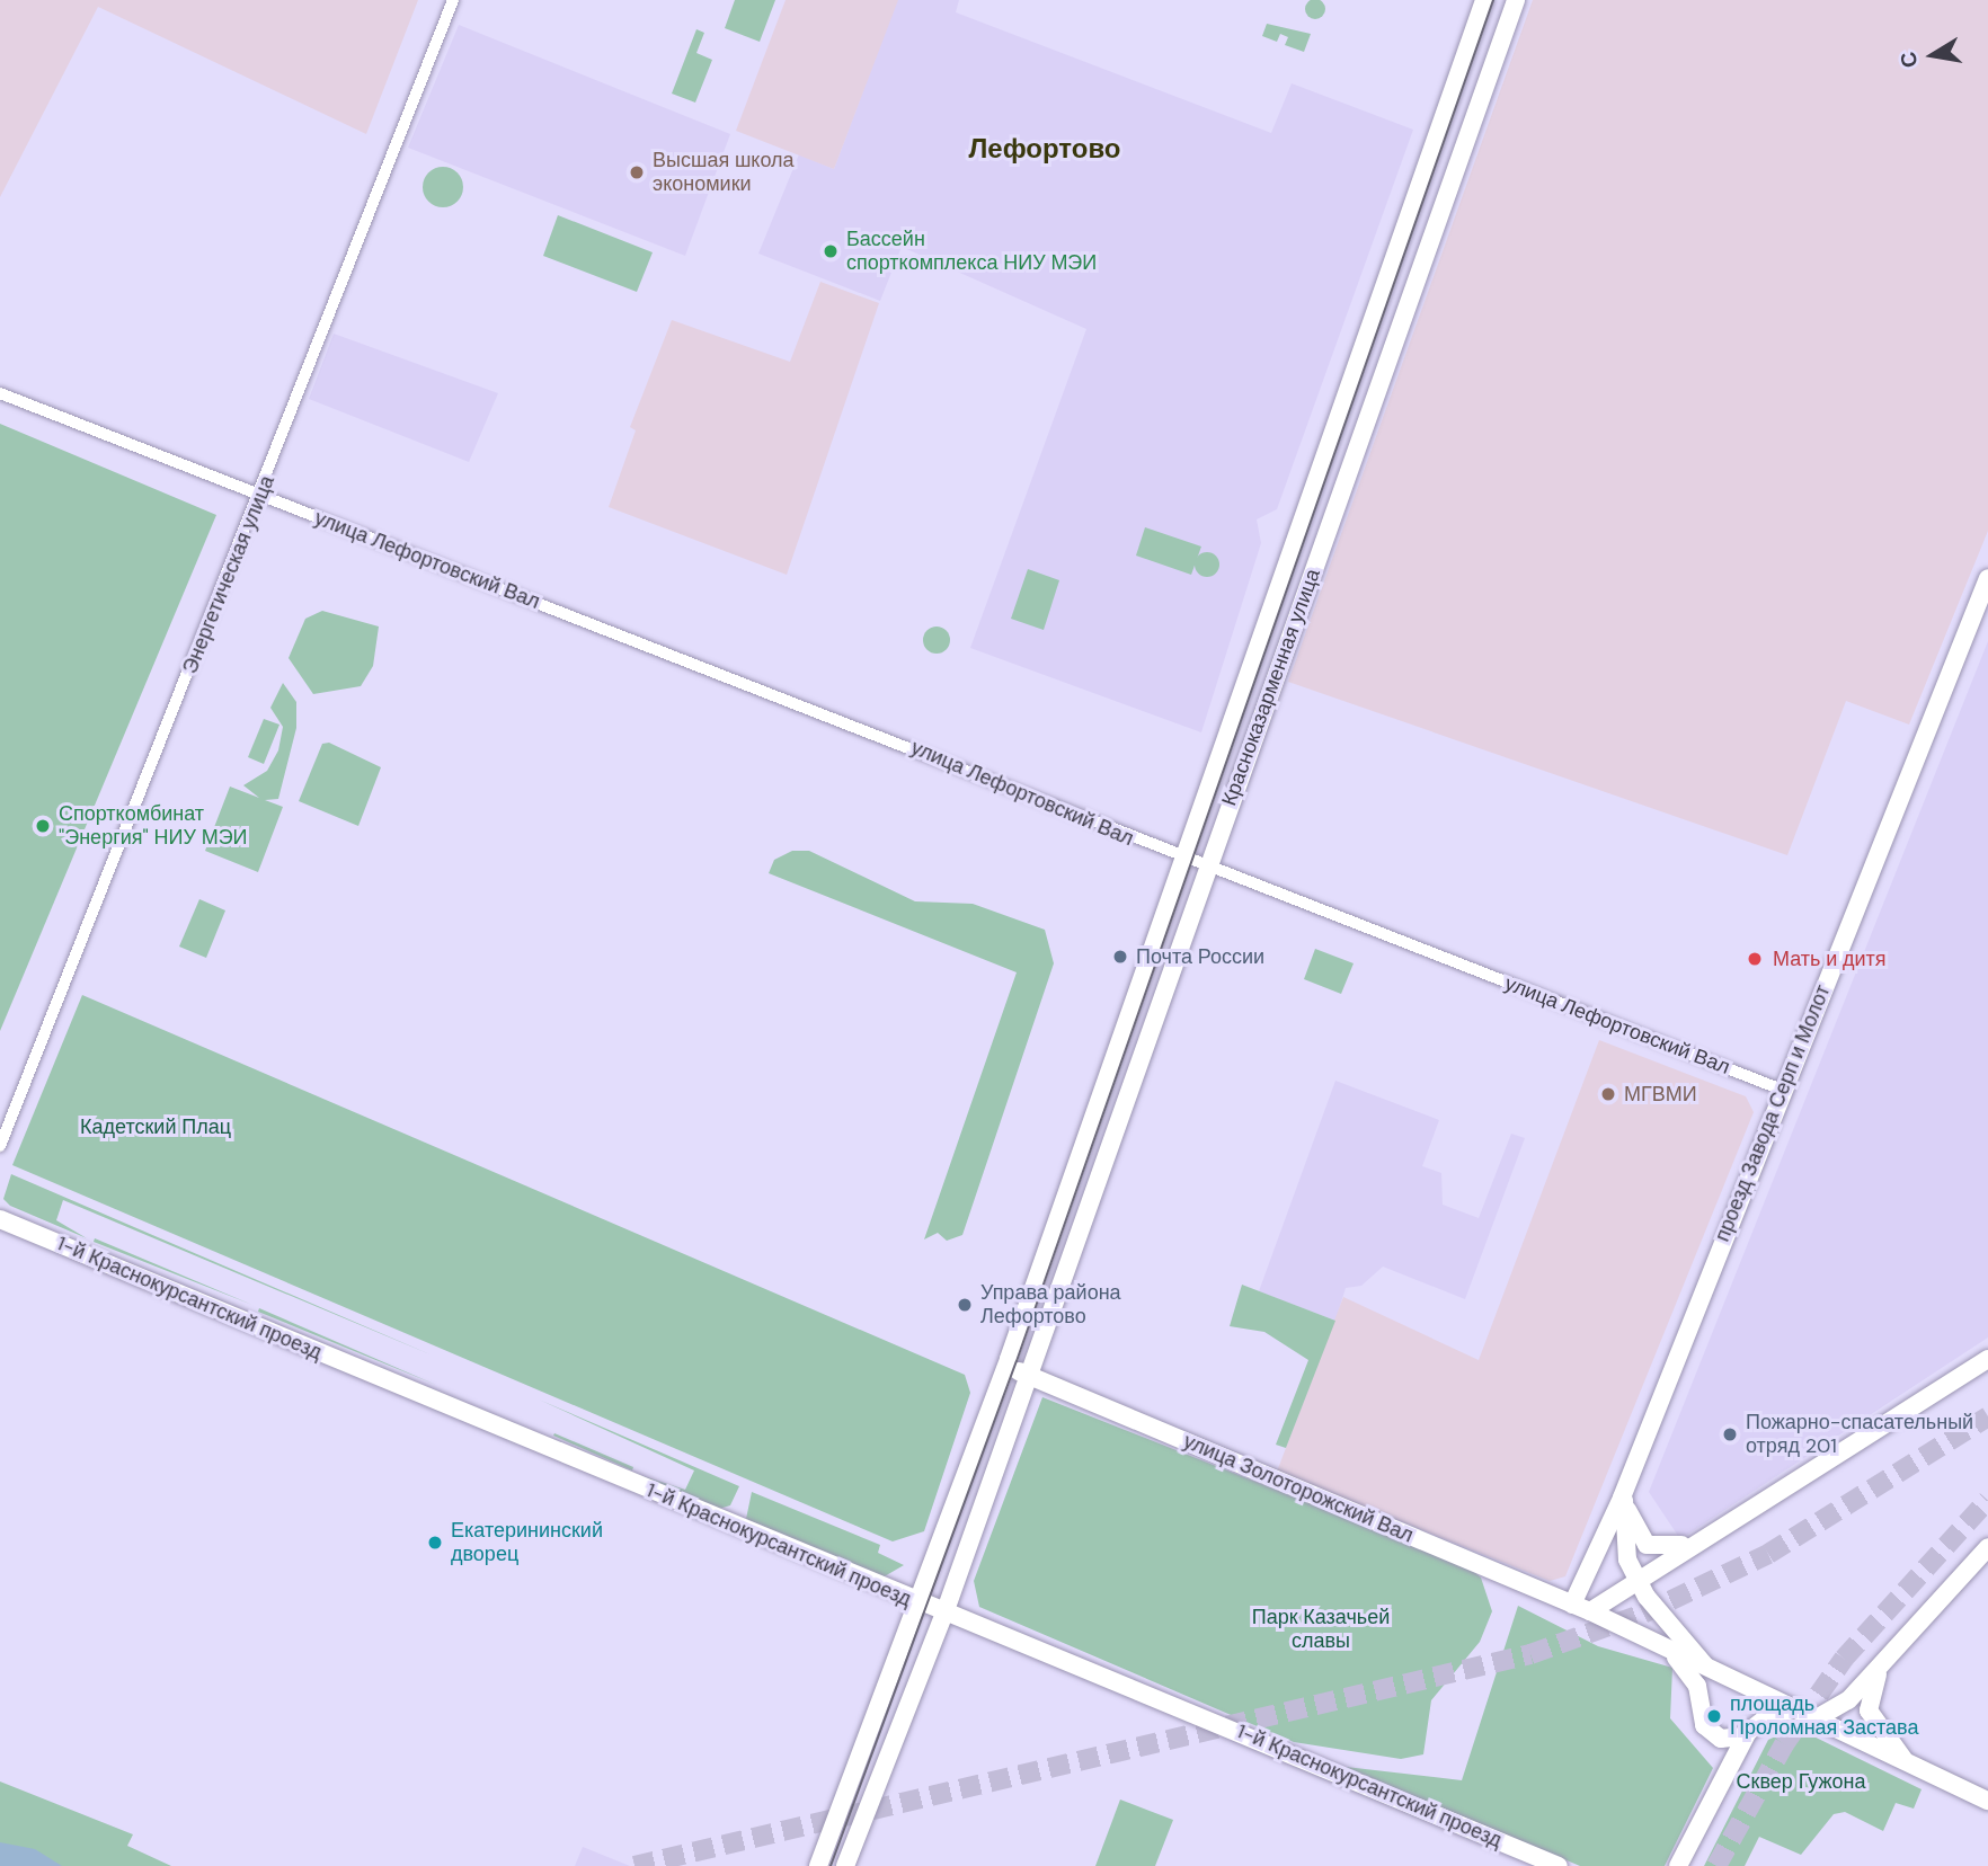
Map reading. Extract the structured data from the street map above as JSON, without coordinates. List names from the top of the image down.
{
  "streets": {
    "street": [
      "улица Лефортовский Вал",
      "Энергетическая улица",
      "Красноказарменная улица",
      "проезд Завода Серп и Молот",
      "1-й Краснокурсантский проезд",
      "улица Золоторожский Вал"
    ]
  },
  "crossings": [
    ["улица Лефортовский Вал", "Энергетическая улица"],
    ["улица Лефортовский Вал", "Красноказарменная улица"],
    ["улица Лефортовский Вал", "проезд Завода Серп и Молот"],
    ["Красноказарменная улица", "1-й Краснокурсантский проезд"],
    ["Красноказарменная улица", "улица Золоторожский Вал"],
    ["проезд Завода Серп и Молот", "улица Золоторожский Вал"]
  ],
  "districts": ["Лефортово"],
  "parks": ["Кадетский Плац", "Парк Казачьей славы", "Сквер Гужона"],
  "places": [
    "Высшая школа экономики",
    "Бассейн спорткомплекса НИУ МЭИ",
    "Спорткомбинат \"Энергия\" НИУ МЭИ",
    "Почта России",
    "Мать и дитя",
    "МГВМИ",
    "Управа района Лефортово",
    "Пожарно-спасательный отряд 201",
    "Екатерининский дворец",
    "площадь Проломная Застава"
  ],
  "north": "left"
}
